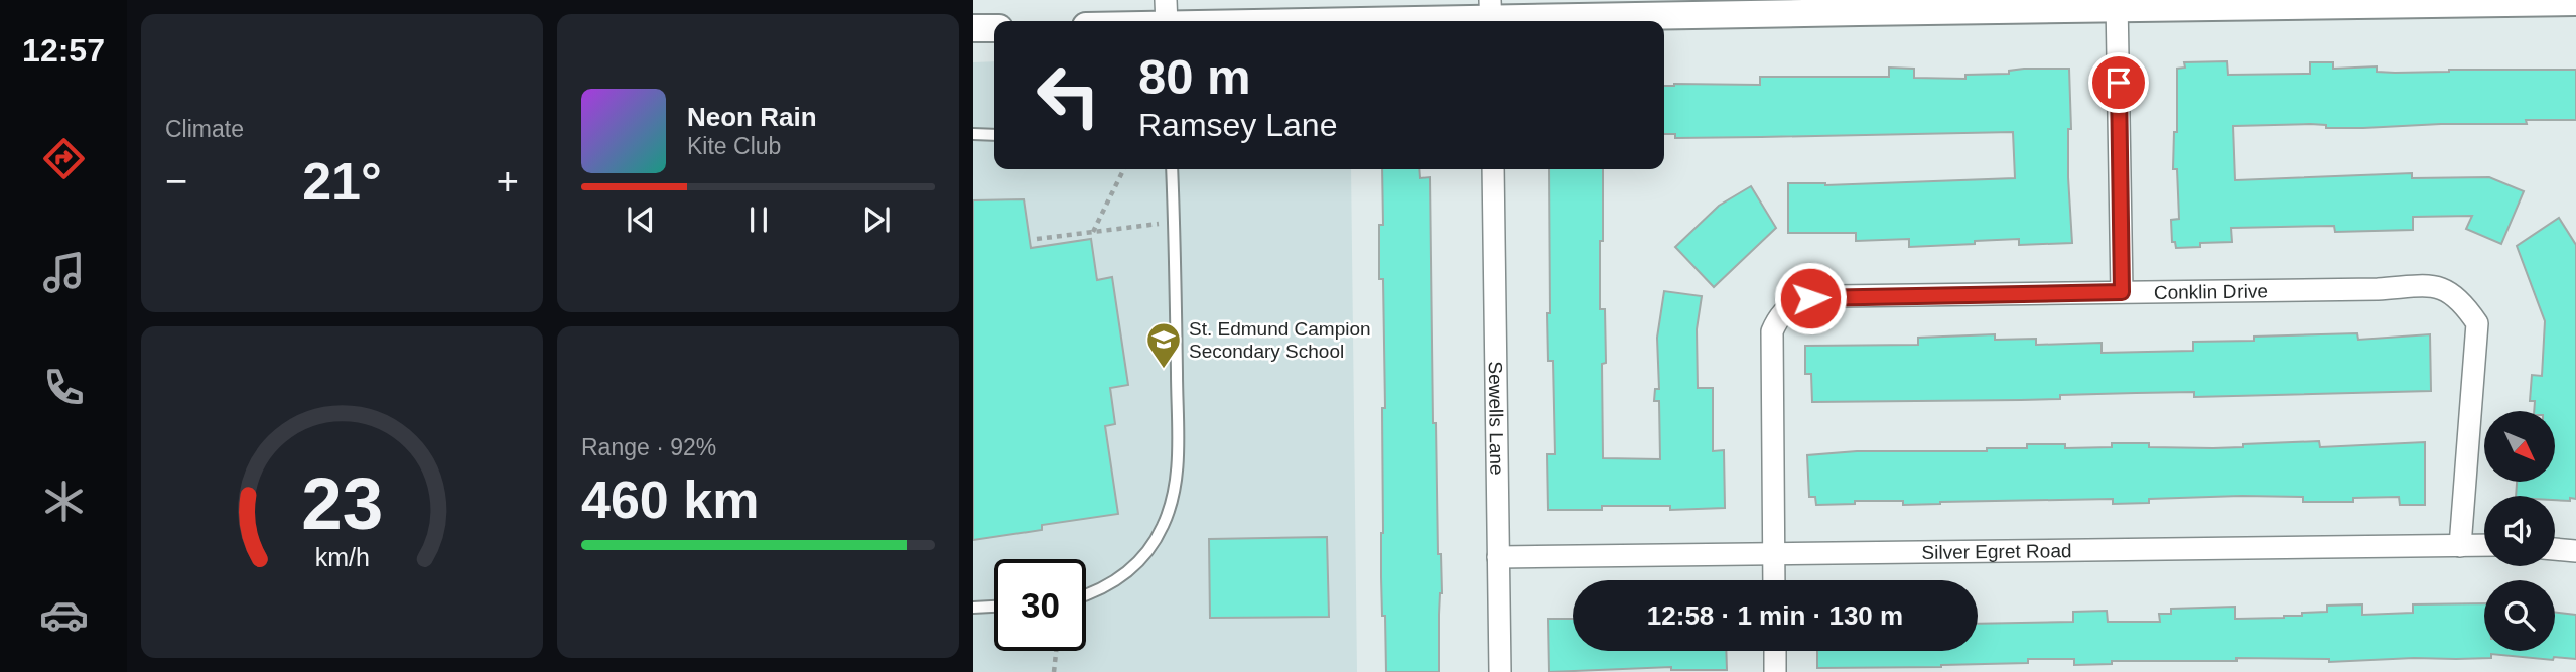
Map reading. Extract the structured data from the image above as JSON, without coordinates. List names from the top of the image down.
{
  "streets": {
    "street": ["Conklin Drive", "Sewells Lane", "Silver Egret Road"]
  },
  "crossings": [
    ["Conklin Drive", "Silver Egret Road"],
    ["Sewells Lane", "Silver Egret Road"]
  ],
  "places": {
    "school or university": ["St. Edmund Campion Secondary School"]
  },
  "north": "bottom right",
  "page": {
    "tabs": "12:57",
    "tile": [
      "Climate",
      ["Range · 92%", "460 km"]
    ],
    "turn": ["80 m", "Ramsey Lane"],
    "song": ["Neon Rain", "Kite Club"],
    "heat": ["−", "21°", "+"],
    "limit": "30",
    "trip": "12:58 · 1 min · 130 m",
    "gauge": ["23", "km/h"]
  }
}
